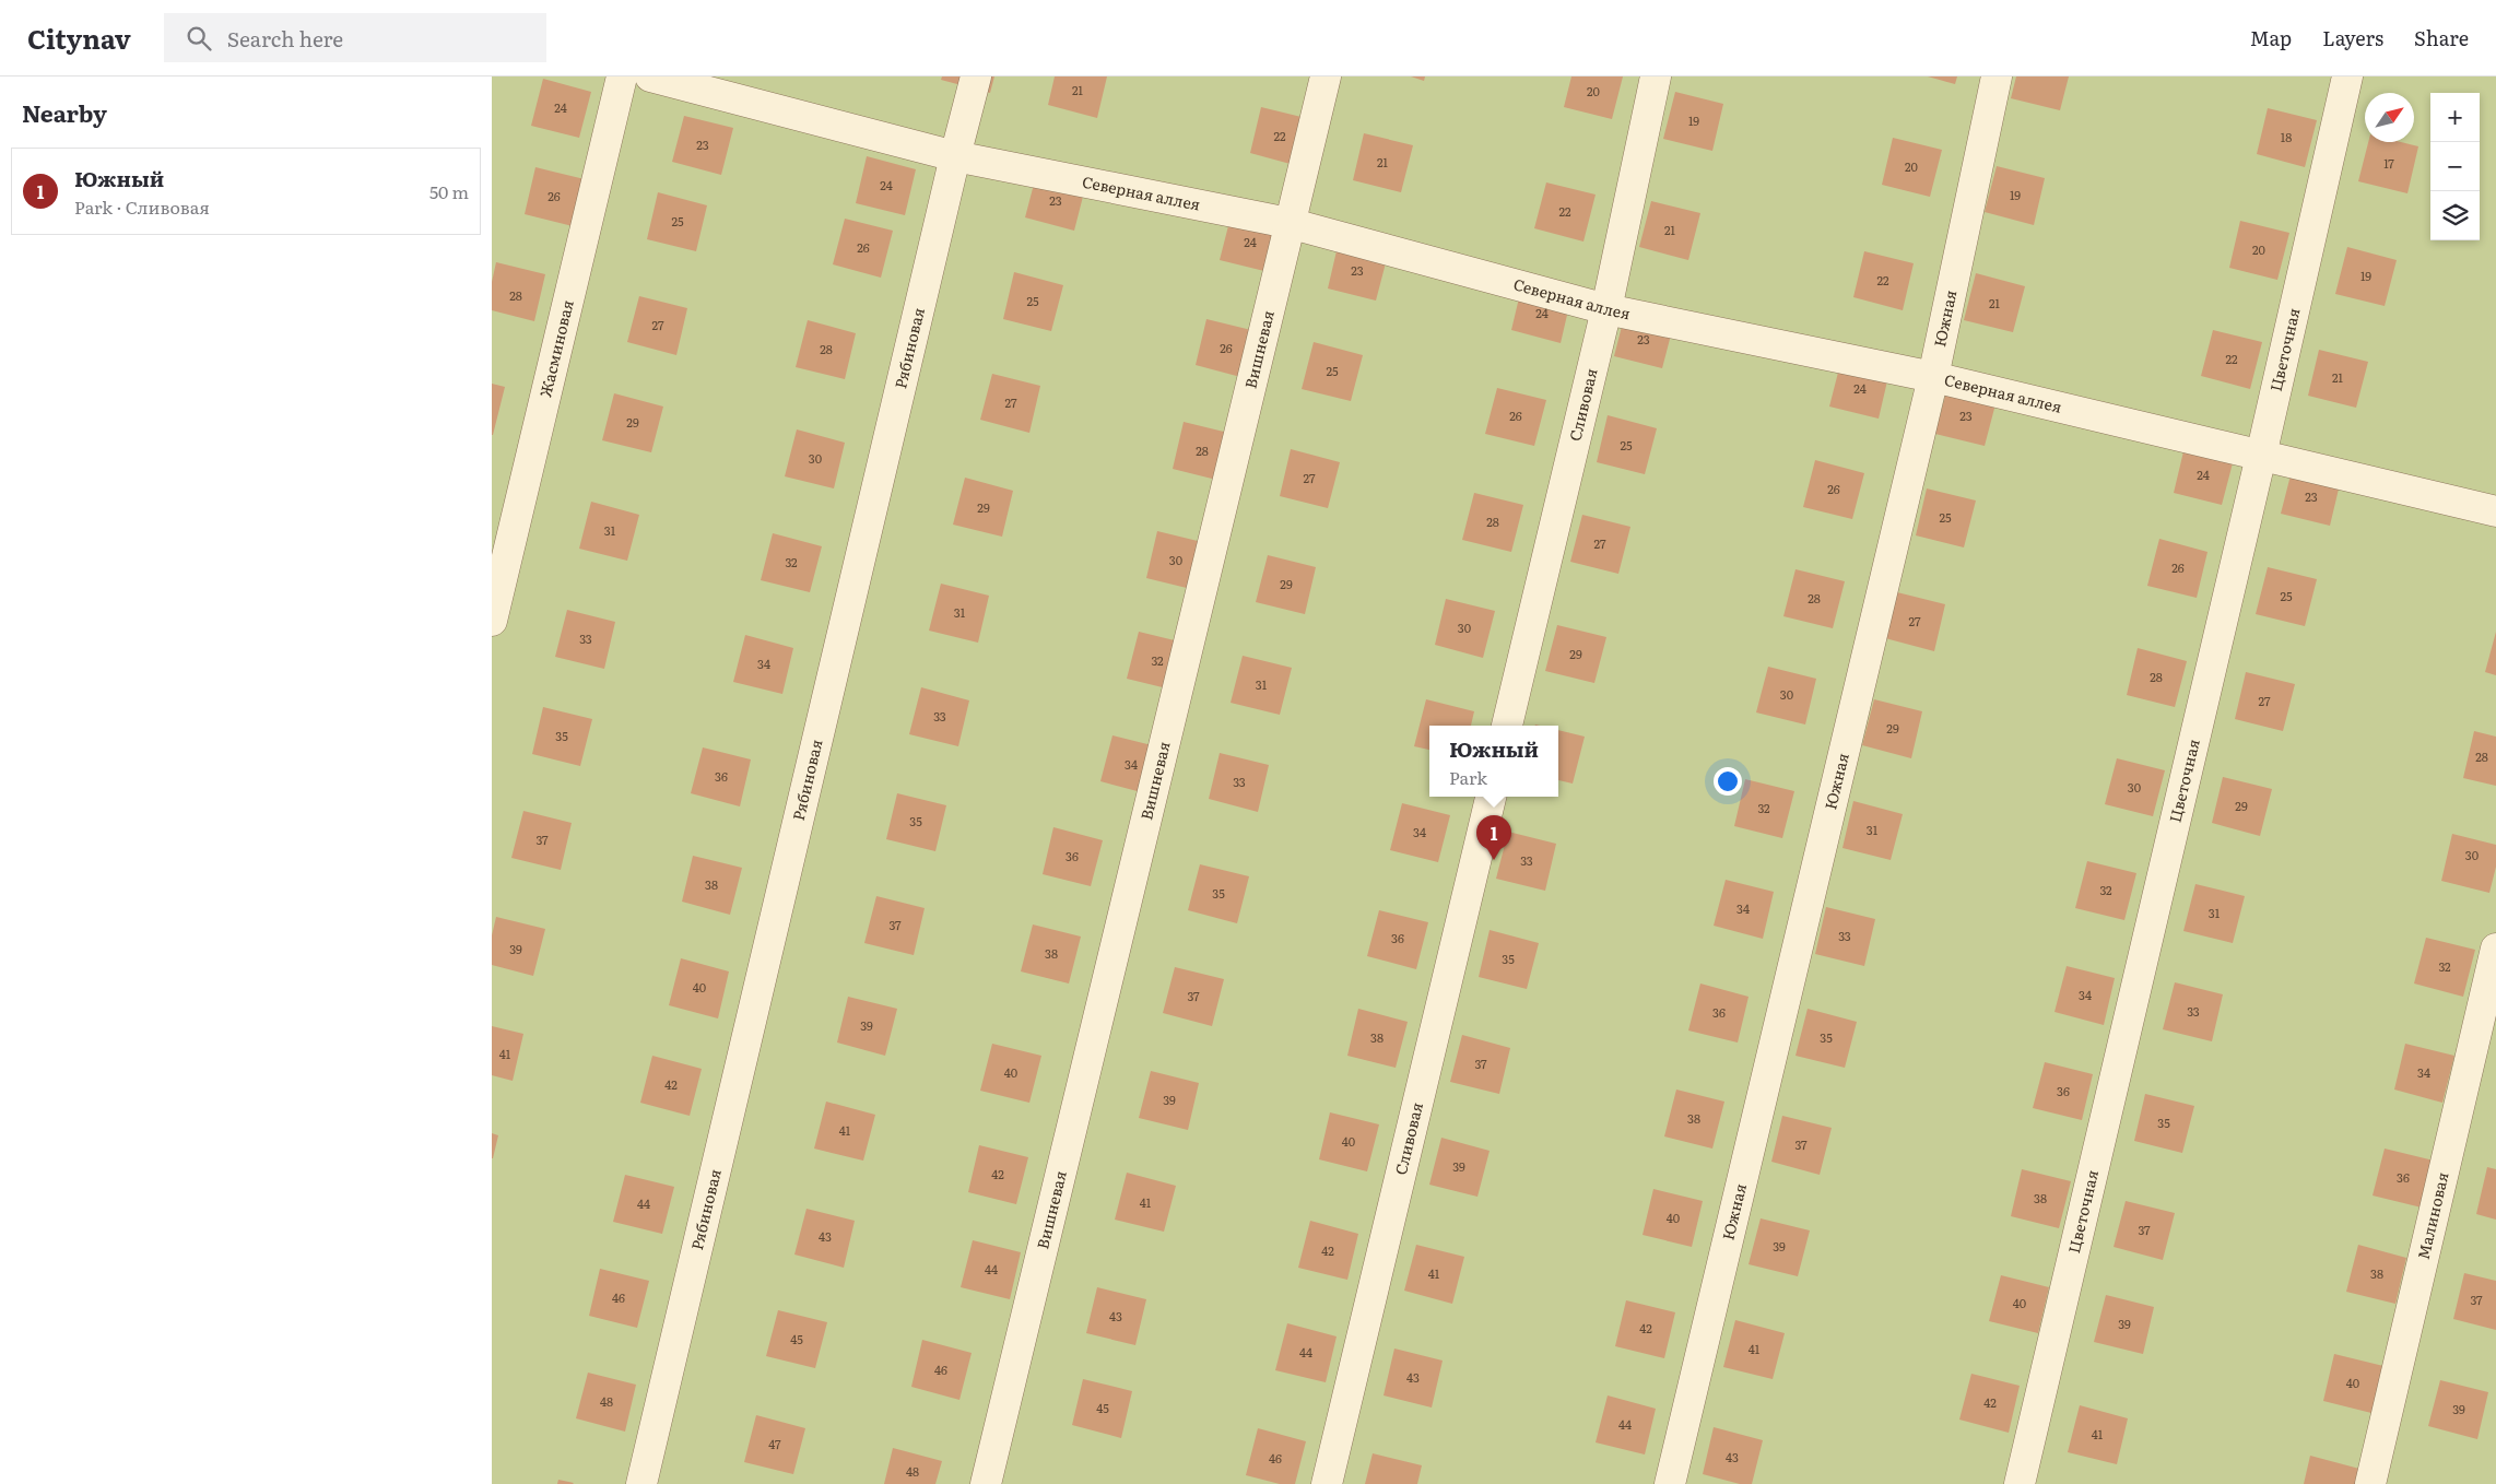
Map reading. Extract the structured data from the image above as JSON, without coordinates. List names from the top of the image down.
{
  "streets": {
    "street": [
      "Северная аллея",
      "Южная",
      "Жасминовая",
      "Рябиновая",
      "Вишневая",
      "Цветочная",
      "Сливовая",
      "Малиновая"
    ]
  },
  "crossings": [
    ["Северная аллея", "Южная"],
    ["Северная аллея", "Рябиновая"],
    ["Северная аллея", "Вишневая"],
    ["Северная аллея", "Цветочная"],
    ["Северная аллея", "Сливовая"]
  ],
  "house_numbers": [
    "21",
    "20",
    "24",
    "19",
    "22",
    "18",
    "23",
    "21",
    "17",
    "20",
    "24",
    "19",
    "26",
    "23",
    "22",
    "25",
    "21",
    "24",
    "26",
    "20",
    "23",
    "19",
    "22",
    "28",
    "25",
    "21",
    "24",
    "27",
    "23",
    "26",
    "28",
    "22",
    "25",
    "21",
    "24",
    "27",
    "26",
    "23",
    "29",
    "25",
    "28",
    "30",
    "24",
    "27",
    "26",
    "23",
    "29",
    "25",
    "28",
    "31",
    "27",
    "30",
    "32",
    "26",
    "29",
    "25",
    "28",
    "31",
    "27",
    "30",
    "33",
    "29",
    "32",
    "34",
    "28",
    "31",
    "30",
    "27",
    "33",
    "29",
    "35",
    "28",
    "34",
    "36",
    "33",
    "30",
    "29",
    "32",
    "35",
    "31",
    "34",
    "37",
    "30",
    "36",
    "33",
    "38",
    "32",
    "35",
    "34",
    "31",
    "37",
    "33",
    "36",
    "39",
    "38",
    "35",
    "32",
    "40",
    "34",
    "37",
    "33",
    "36",
    "39",
    "38",
    "35",
    "41",
    "37",
    "40",
    "34",
    "42",
    "36",
    "39",
    "38",
    "35",
    "41",
    "40",
    "37",
    "39",
    "42",
    "36",
    "38",
    "41",
    "44",
    "40",
    "37",
    "43",
    "39",
    "42",
    "44",
    "41",
    "38",
    "46",
    "37",
    "40",
    "43",
    "39",
    "42",
    "45",
    "41",
    "44",
    "46",
    "43",
    "40",
    "48",
    "42",
    "45",
    "39",
    "44",
    "41",
    "47",
    "43",
    "46",
    "48"
  ],
  "north": "top right",
  "page": {
    "header": "Citynav",
    "search": "Search here",
    "nav": ["Map", "Layers", "Share"],
    "heading": "Nearby",
    "map_buttons": ["+", "−"],
    "list": [
      {
        "mark": "1",
        "name": "Южный",
        "note": "Park · Сливовая",
        "value": "50 m"
      }
    ],
    "popup": ["Южный", "Park"],
    "pins": "1"
  }
}
